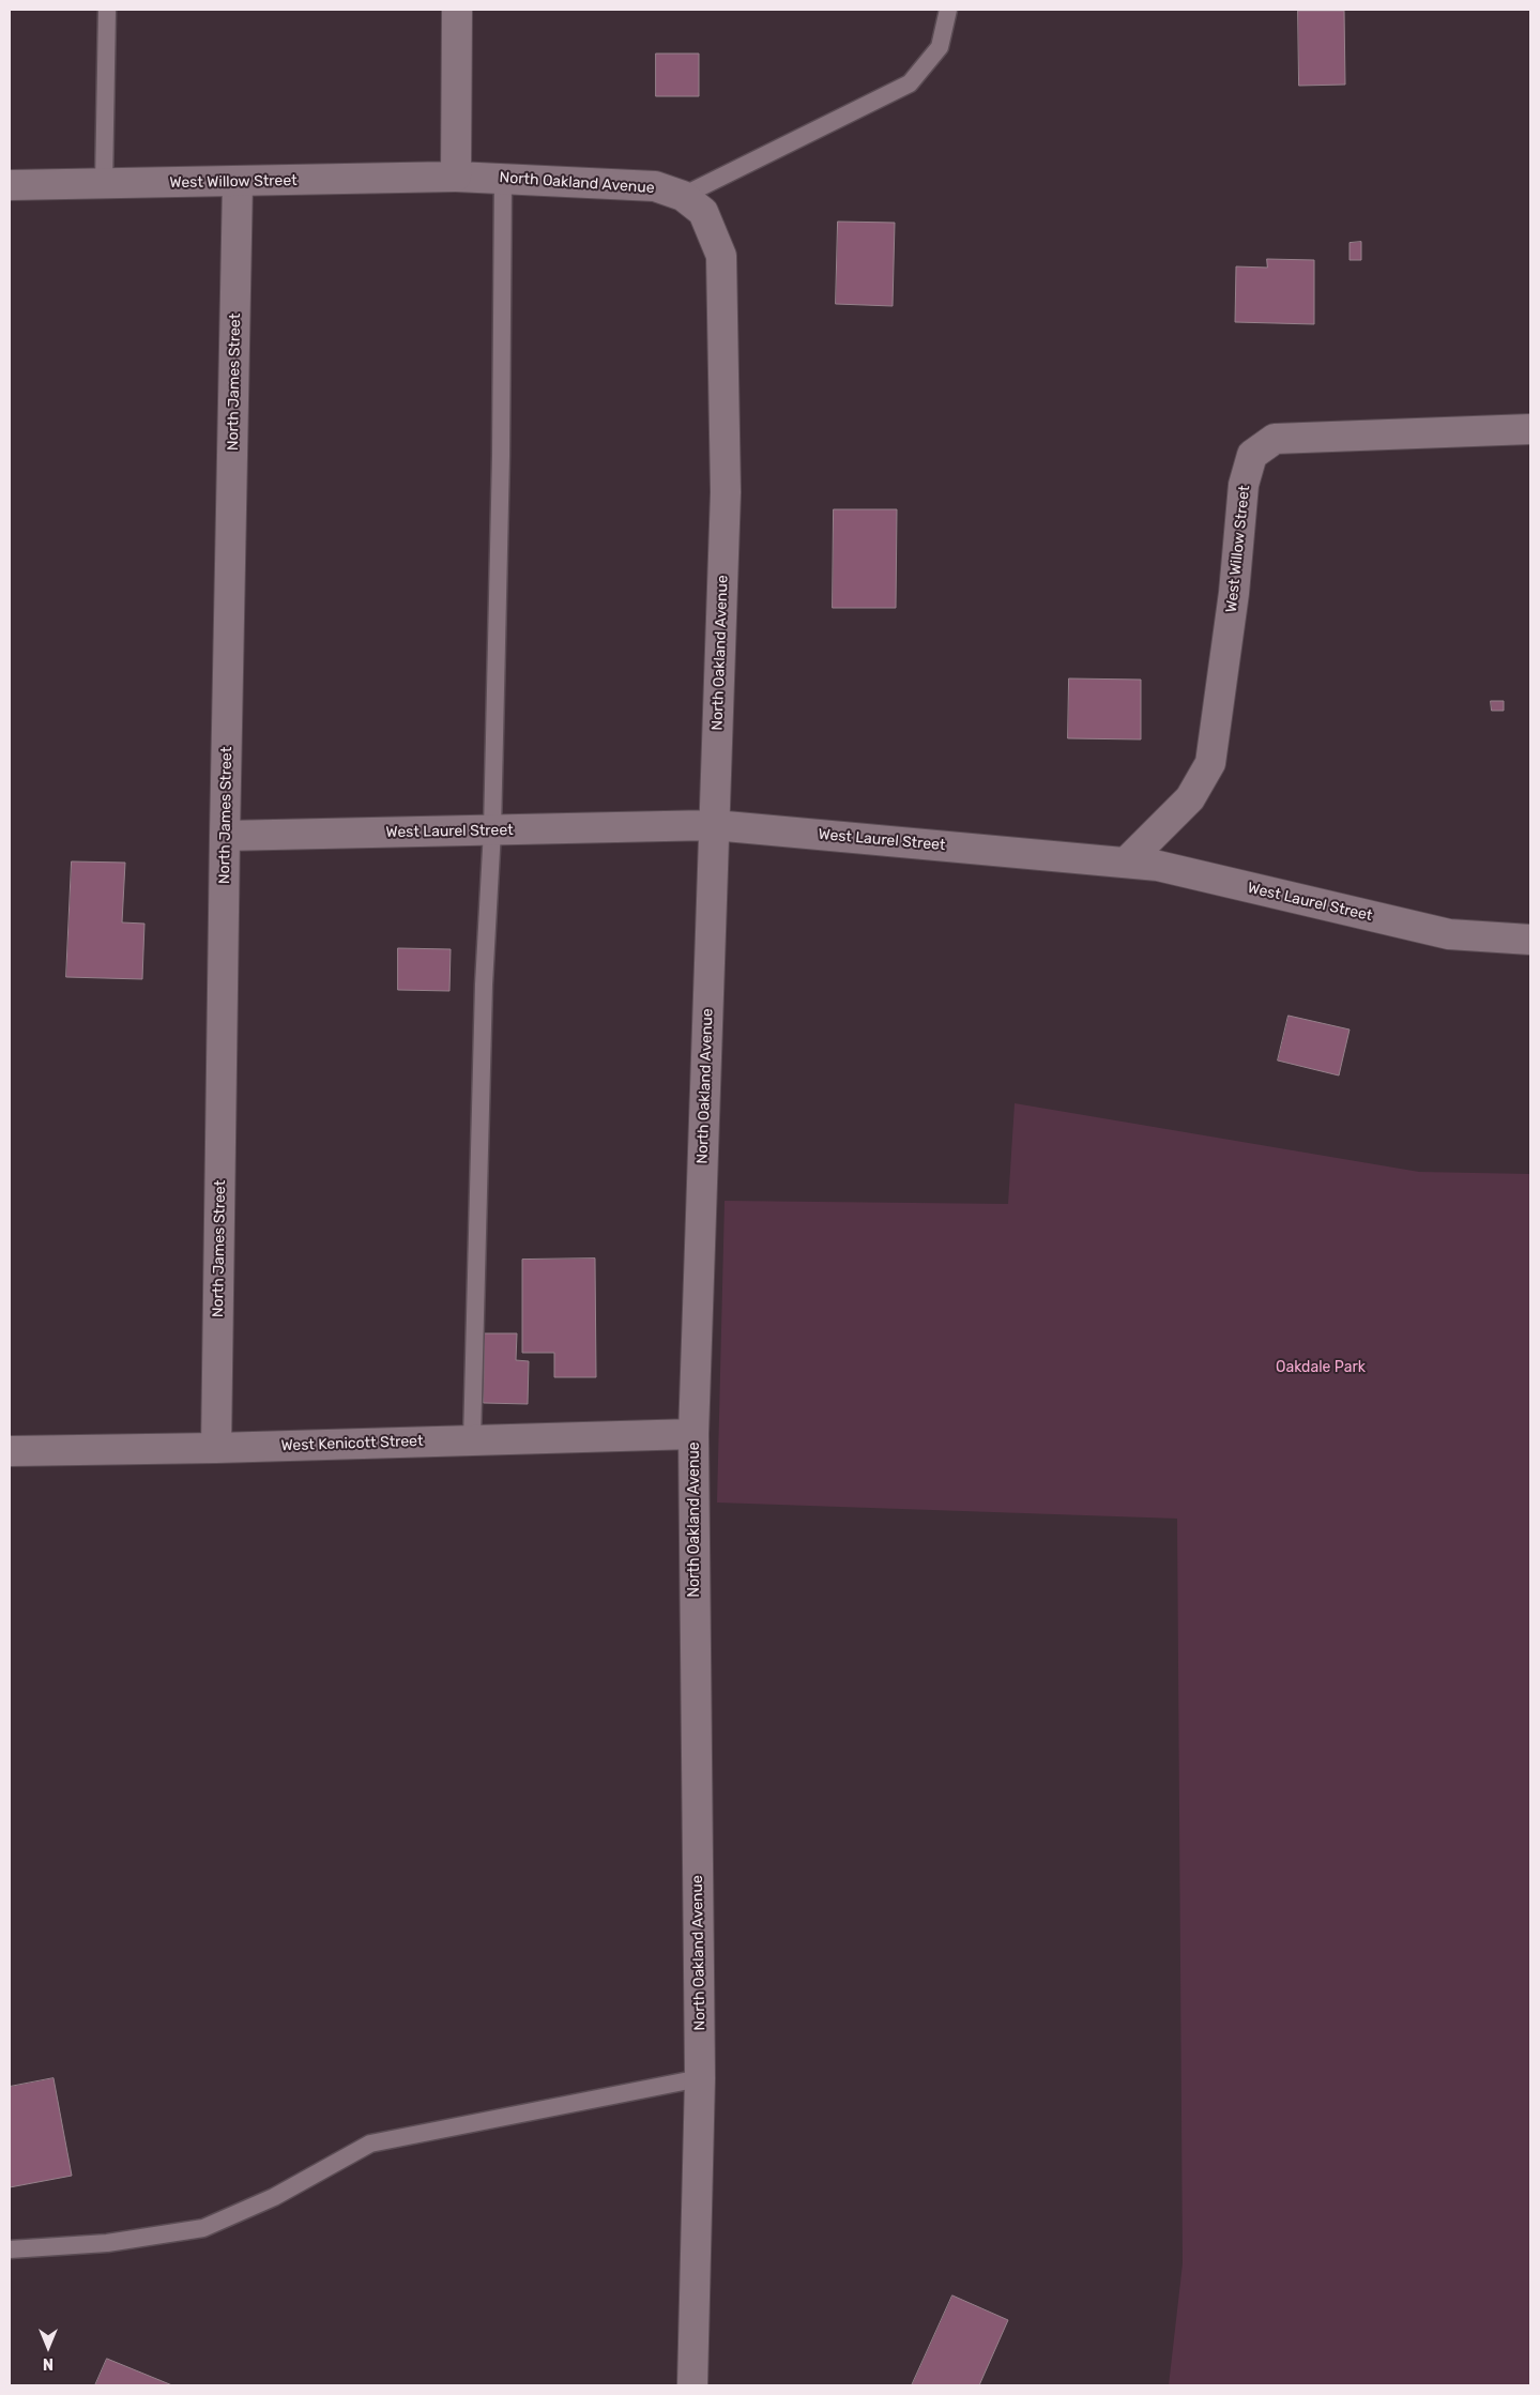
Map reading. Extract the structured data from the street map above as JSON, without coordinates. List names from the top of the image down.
{
  "streets": {
    "street": [
      "West Willow Street",
      "North Oakland Avenue",
      "North James Street",
      "West Laurel Street",
      "West Kenicott Street"
    ]
  },
  "crossings": [
    ["West Willow Street", "North Oakland Avenue"],
    ["West Willow Street", "North James Street"],
    ["West Willow Street", "West Laurel Street"],
    ["North Oakland Avenue", "West Laurel Street"],
    ["North Oakland Avenue", "West Kenicott Street"],
    ["North James Street", "West Laurel Street"],
    ["North James Street", "West Kenicott Street"]
  ],
  "parks": ["Oakdale Park"],
  "north": "bottom"
}
